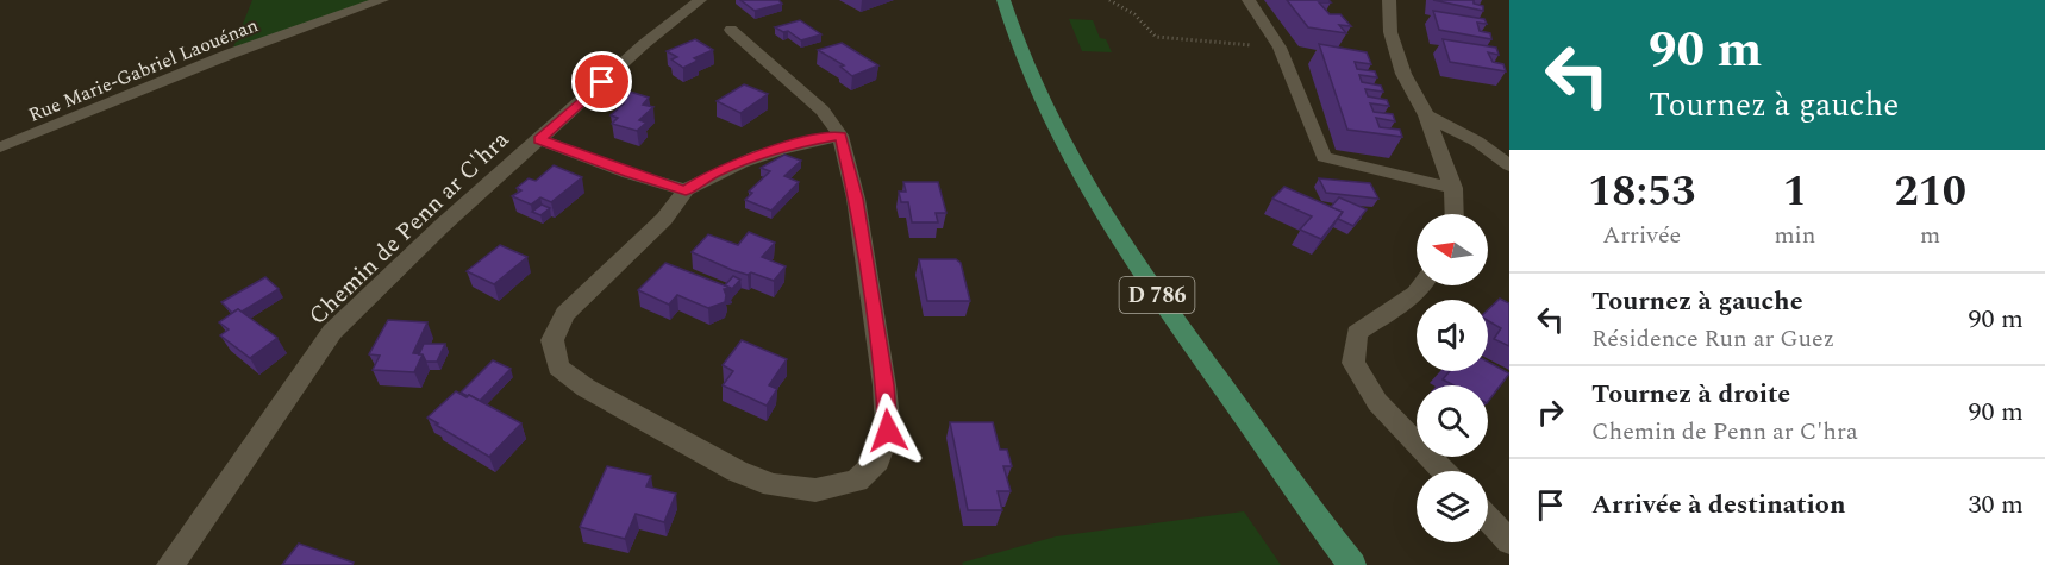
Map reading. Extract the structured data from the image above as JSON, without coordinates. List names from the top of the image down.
{
  "streets": {
    "main road": ["D 786"],
    "street": ["Rue Marie-Gabriel Laouénan", "Chemin de Penn ar C'hra"]
  },
  "north": "left",
  "page": {
    "turn": ["90 m", "Tournez à gauche"],
    "eta": [
      "18:53",
      "Arrivée",
      "1",
      "min",
      "210",
      "m"
    ],
    "list": [
      {
        "name": "Tournez à gauche",
        "note": "Résidence Run ar Guez",
        "value": "90 m"
      },
      {
        "name": "Tournez à droite",
        "note": "Chemin de Penn ar C'hra",
        "value": "90 m"
      },
      {
        "name": "Arrivée à destination",
        "value": "30 m"
      }
    ]
  }
}
